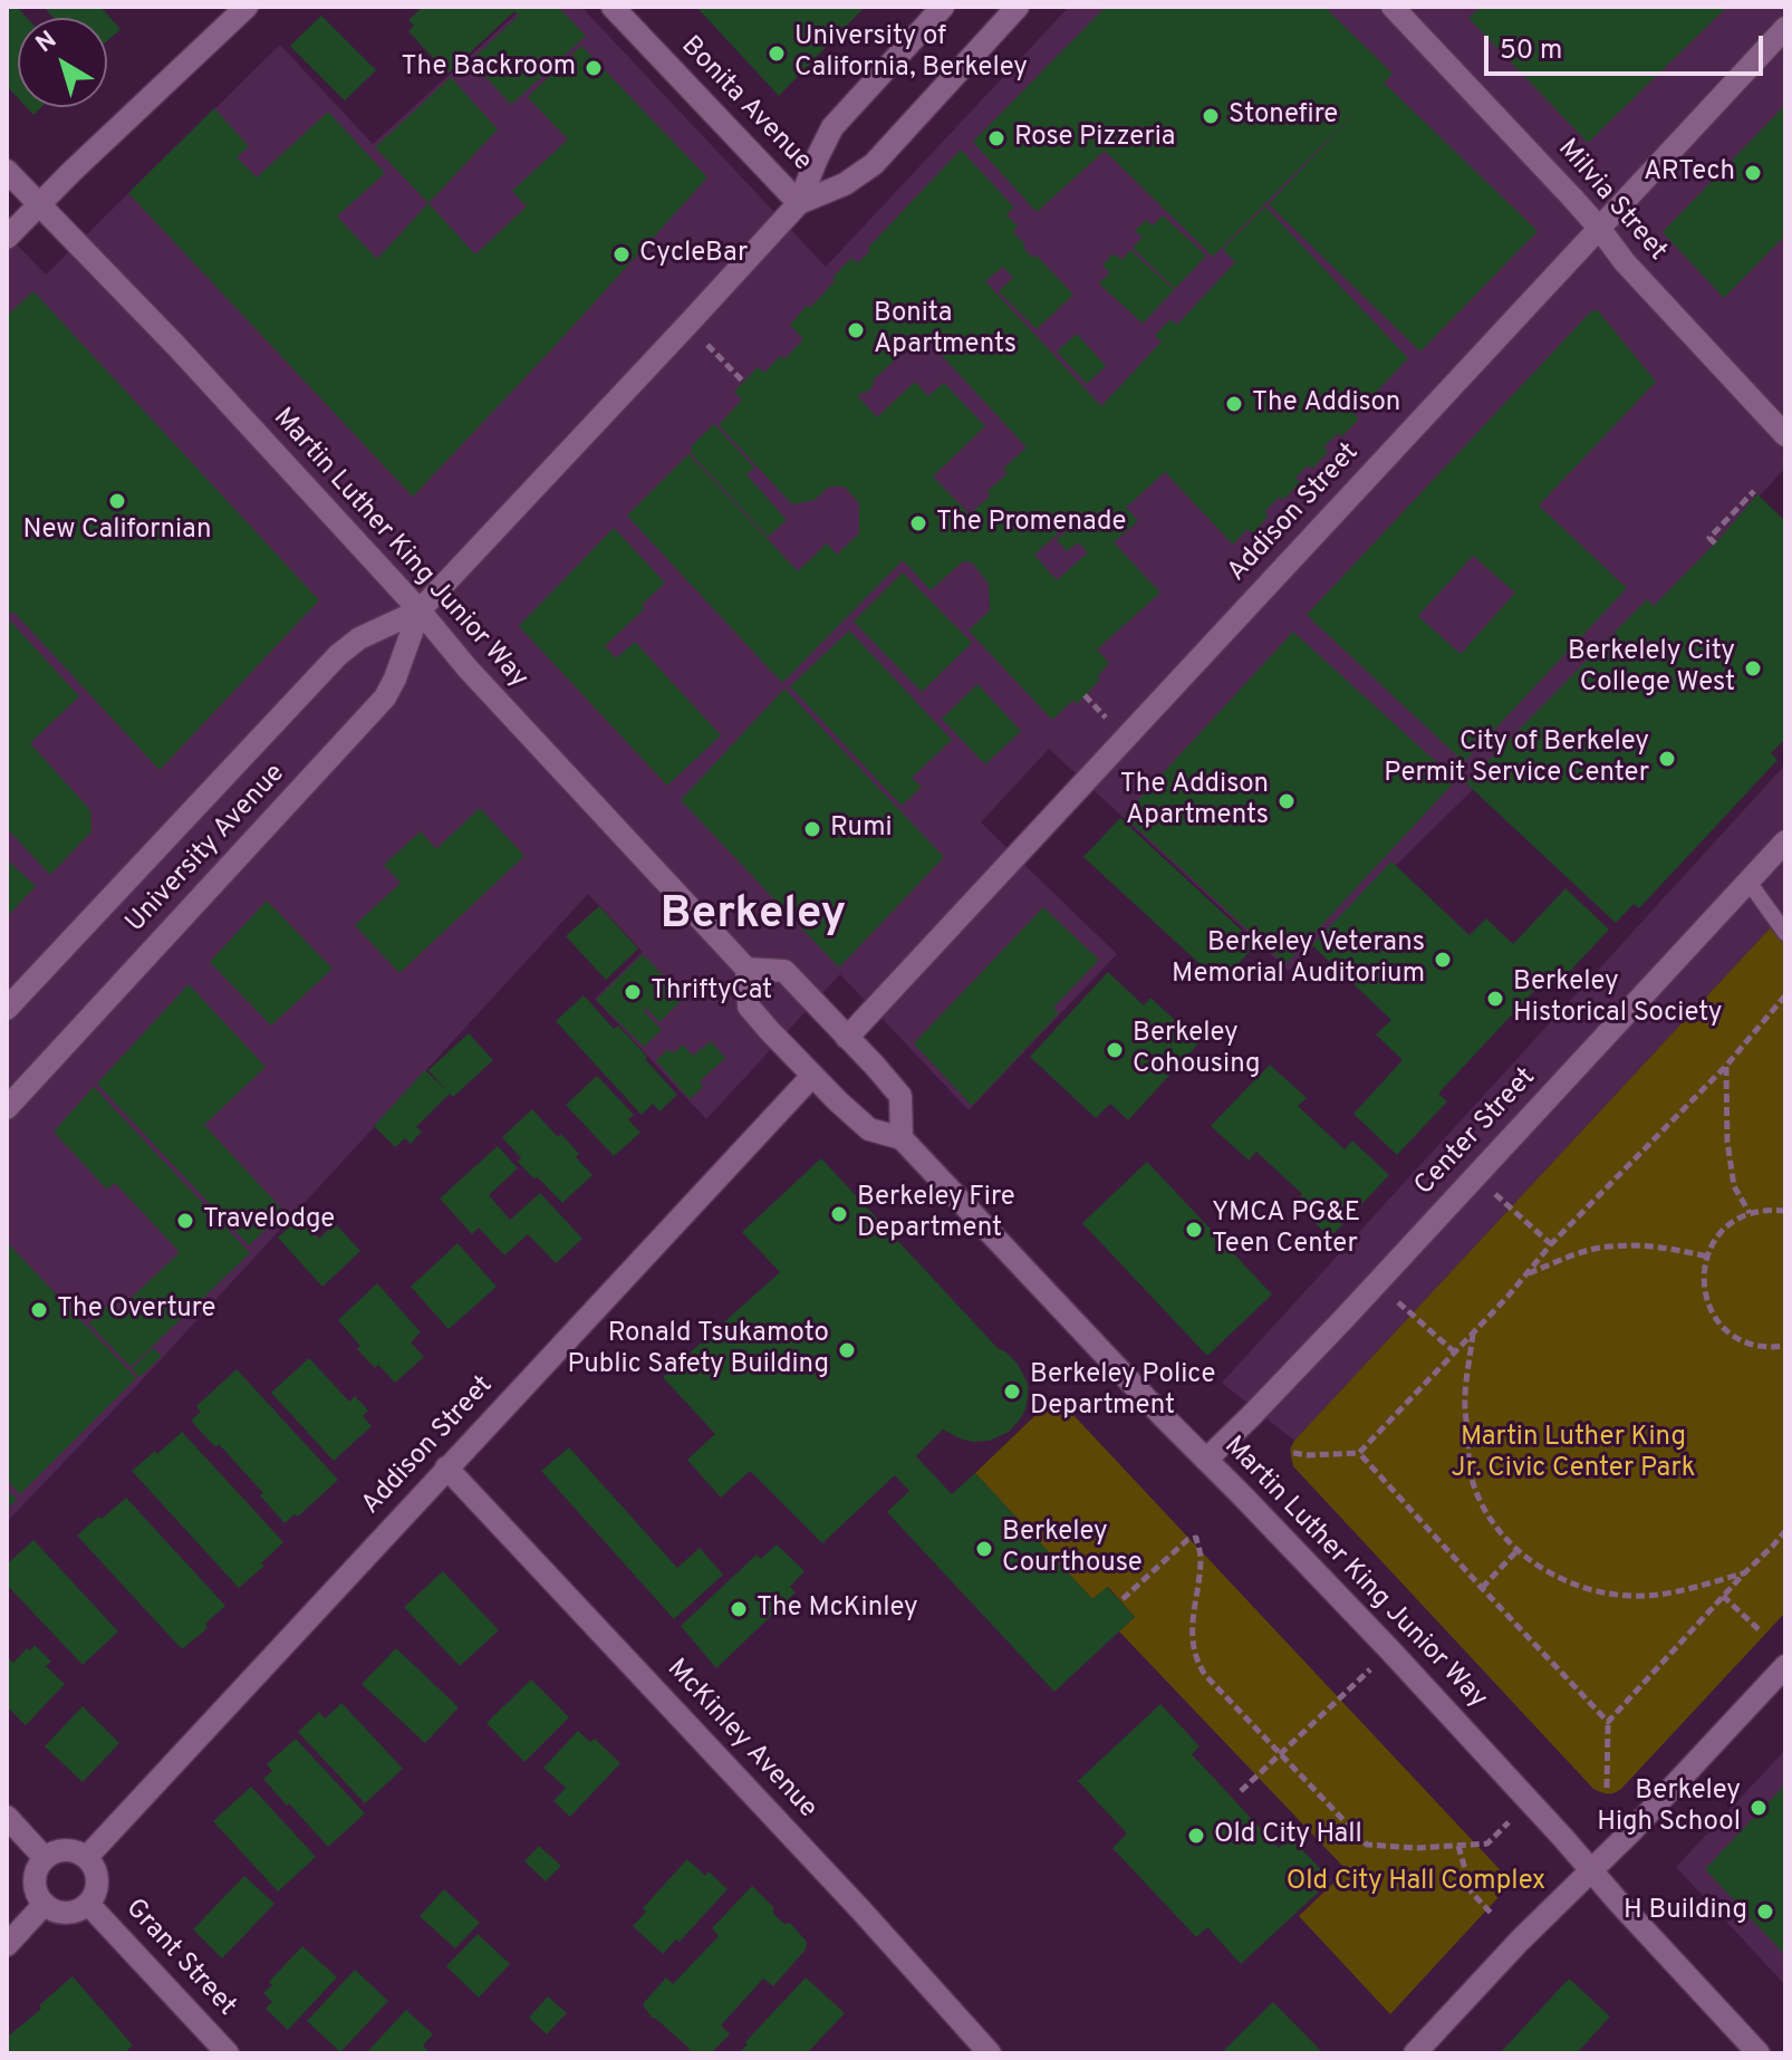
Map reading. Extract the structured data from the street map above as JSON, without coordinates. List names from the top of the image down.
{
  "streets": {
    "street": [
      "Bonita Avenue",
      "Milvia Street",
      "Addison Street",
      "Martin Luther King Junior Way",
      "University Avenue",
      "Center Street",
      "McKinley Avenue",
      "Grant Street"
    ]
  },
  "crossings": [
    ["Bonita Avenue", "University Avenue"],
    ["Milvia Street", "Addison Street"],
    ["Addison Street", "Martin Luther King Junior Way"],
    ["Addison Street", "McKinley Avenue"],
    ["Addison Street", "Grant Street"],
    ["Martin Luther King Junior Way", "University Avenue"],
    ["Martin Luther King Junior Way", "Center Street"]
  ],
  "districts": ["Berkeley"],
  "parks": ["Martin Luther King Jr. Civic Center Park", "Old City Hall Complex"],
  "places": [
    "University of California, Berkeley",
    "The Backroom",
    "Stonefire",
    "Rose Pizzeria",
    "ARTech",
    "CycleBar",
    "Bonita Apartments",
    "The Addison",
    "New Californian",
    "The Promenade",
    "Berkelely City College West",
    "City of Berkeley Permit Service Center",
    "The Addison Apartments",
    "Rumi",
    "Berkeley Veterans Memorial Auditorium",
    "ThriftyCat",
    "Berkeley Historical Society",
    "Berkeley Cohousing",
    "Berkeley Fire Department",
    "Travelodge",
    "YMCA PG&E Teen Center",
    "The Overture",
    "Ronald Tsukamoto Public Safety Building",
    "Berkeley Police Department",
    "Berkeley Courthouse",
    "The McKinley",
    "Berkeley High School",
    "Old City Hall",
    "H Building"
  ],
  "scale_bar": "50 m",
  "north": "top left"
}
